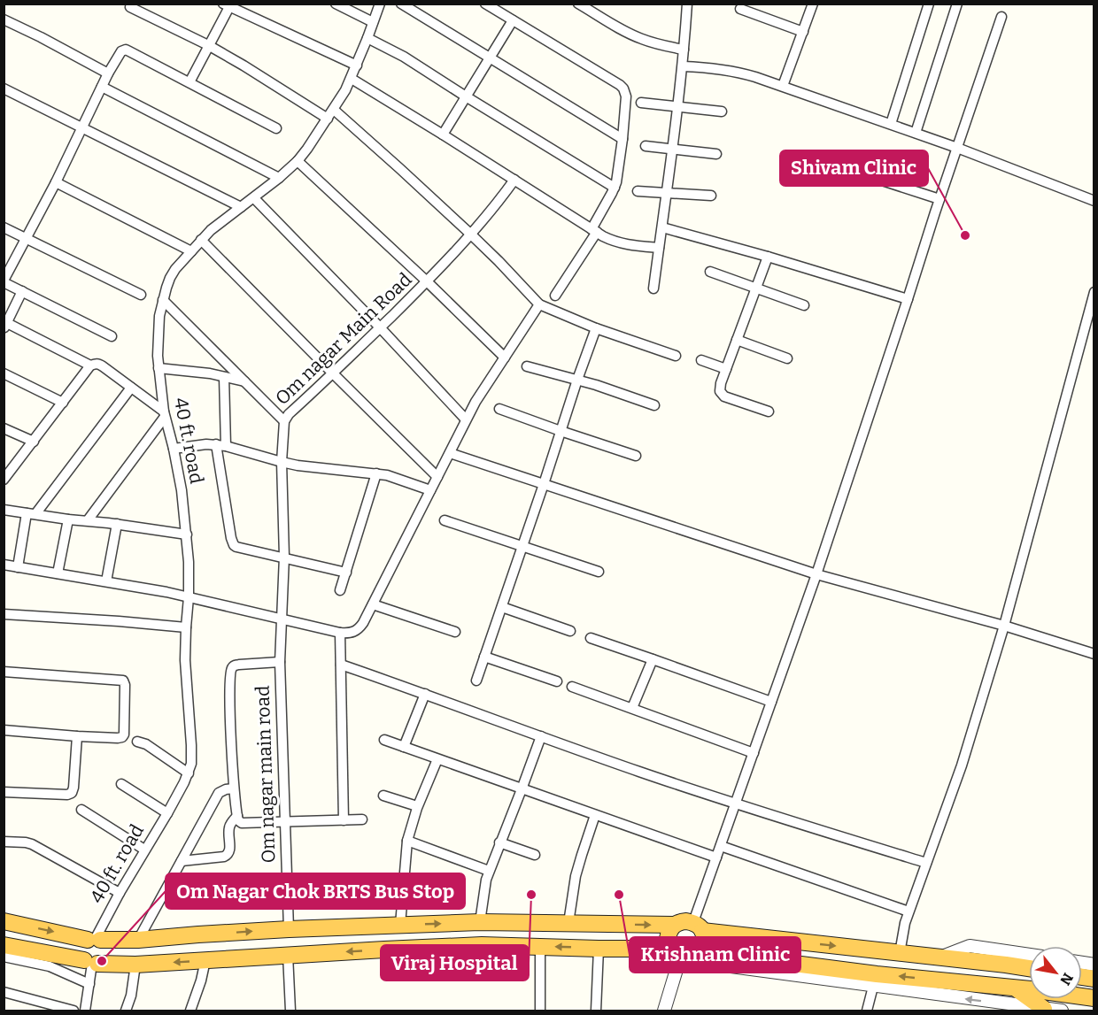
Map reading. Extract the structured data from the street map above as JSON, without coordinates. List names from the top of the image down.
{
  "streets": {
    "street": ["Om nagar Main Road", "40 ft. road", "Om nagar main road"]
  },
  "crossings": [
    ["Om nagar Main Road", "Om nagar main road"]
  ],
  "places": [
    "Shivam Clinic",
    "Viraj Hospital",
    "Krishnam Clinic",
    "Om Nagar Chok BRTS Bus Stop"
  ],
  "north": "bottom right"
}
